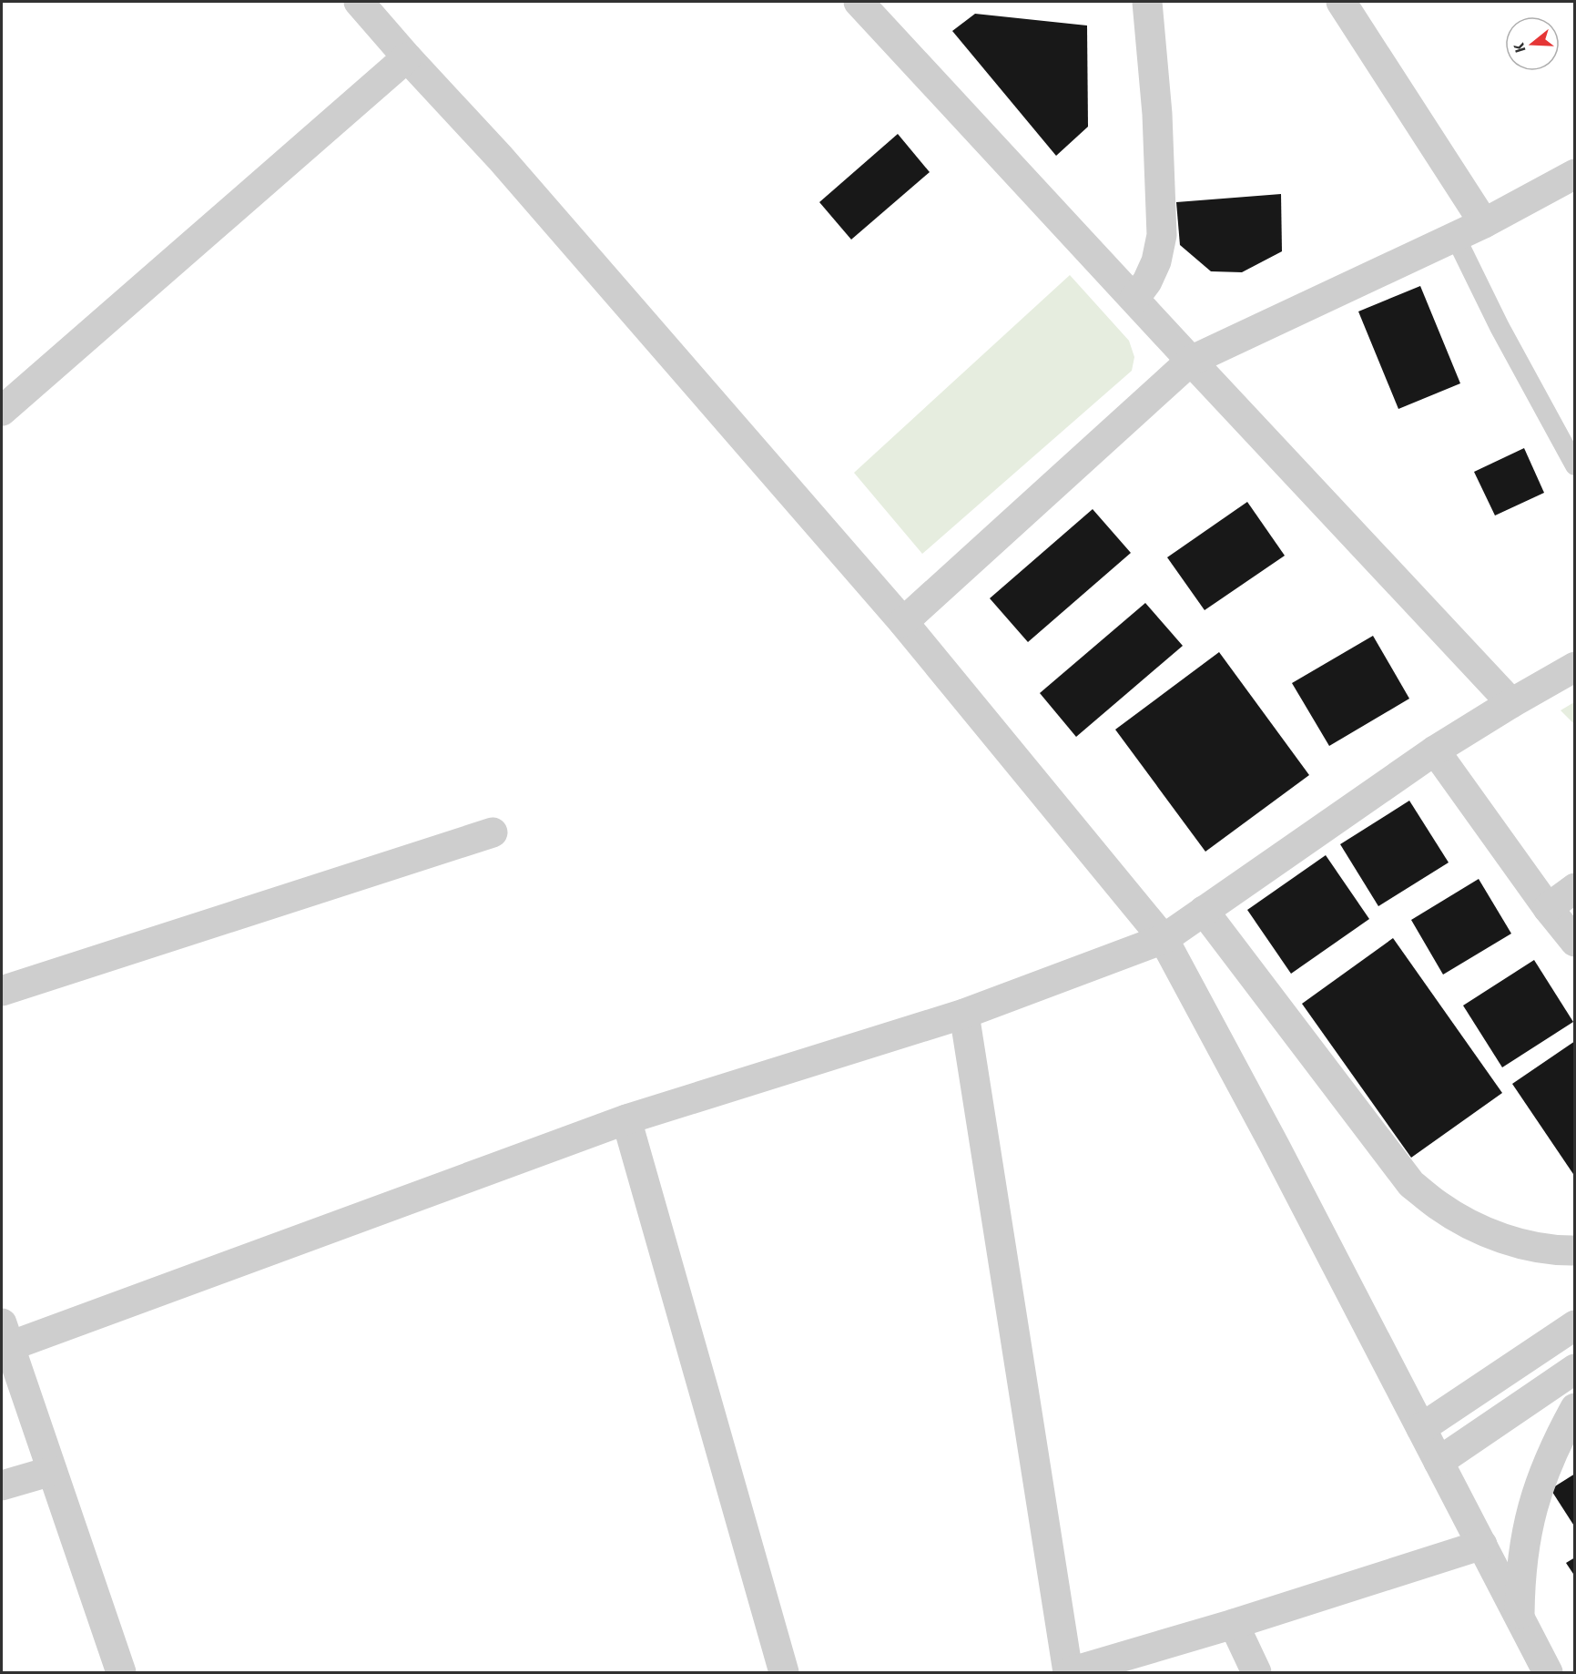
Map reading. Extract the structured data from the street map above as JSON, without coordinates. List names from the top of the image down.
{
  "north": "left"
}
